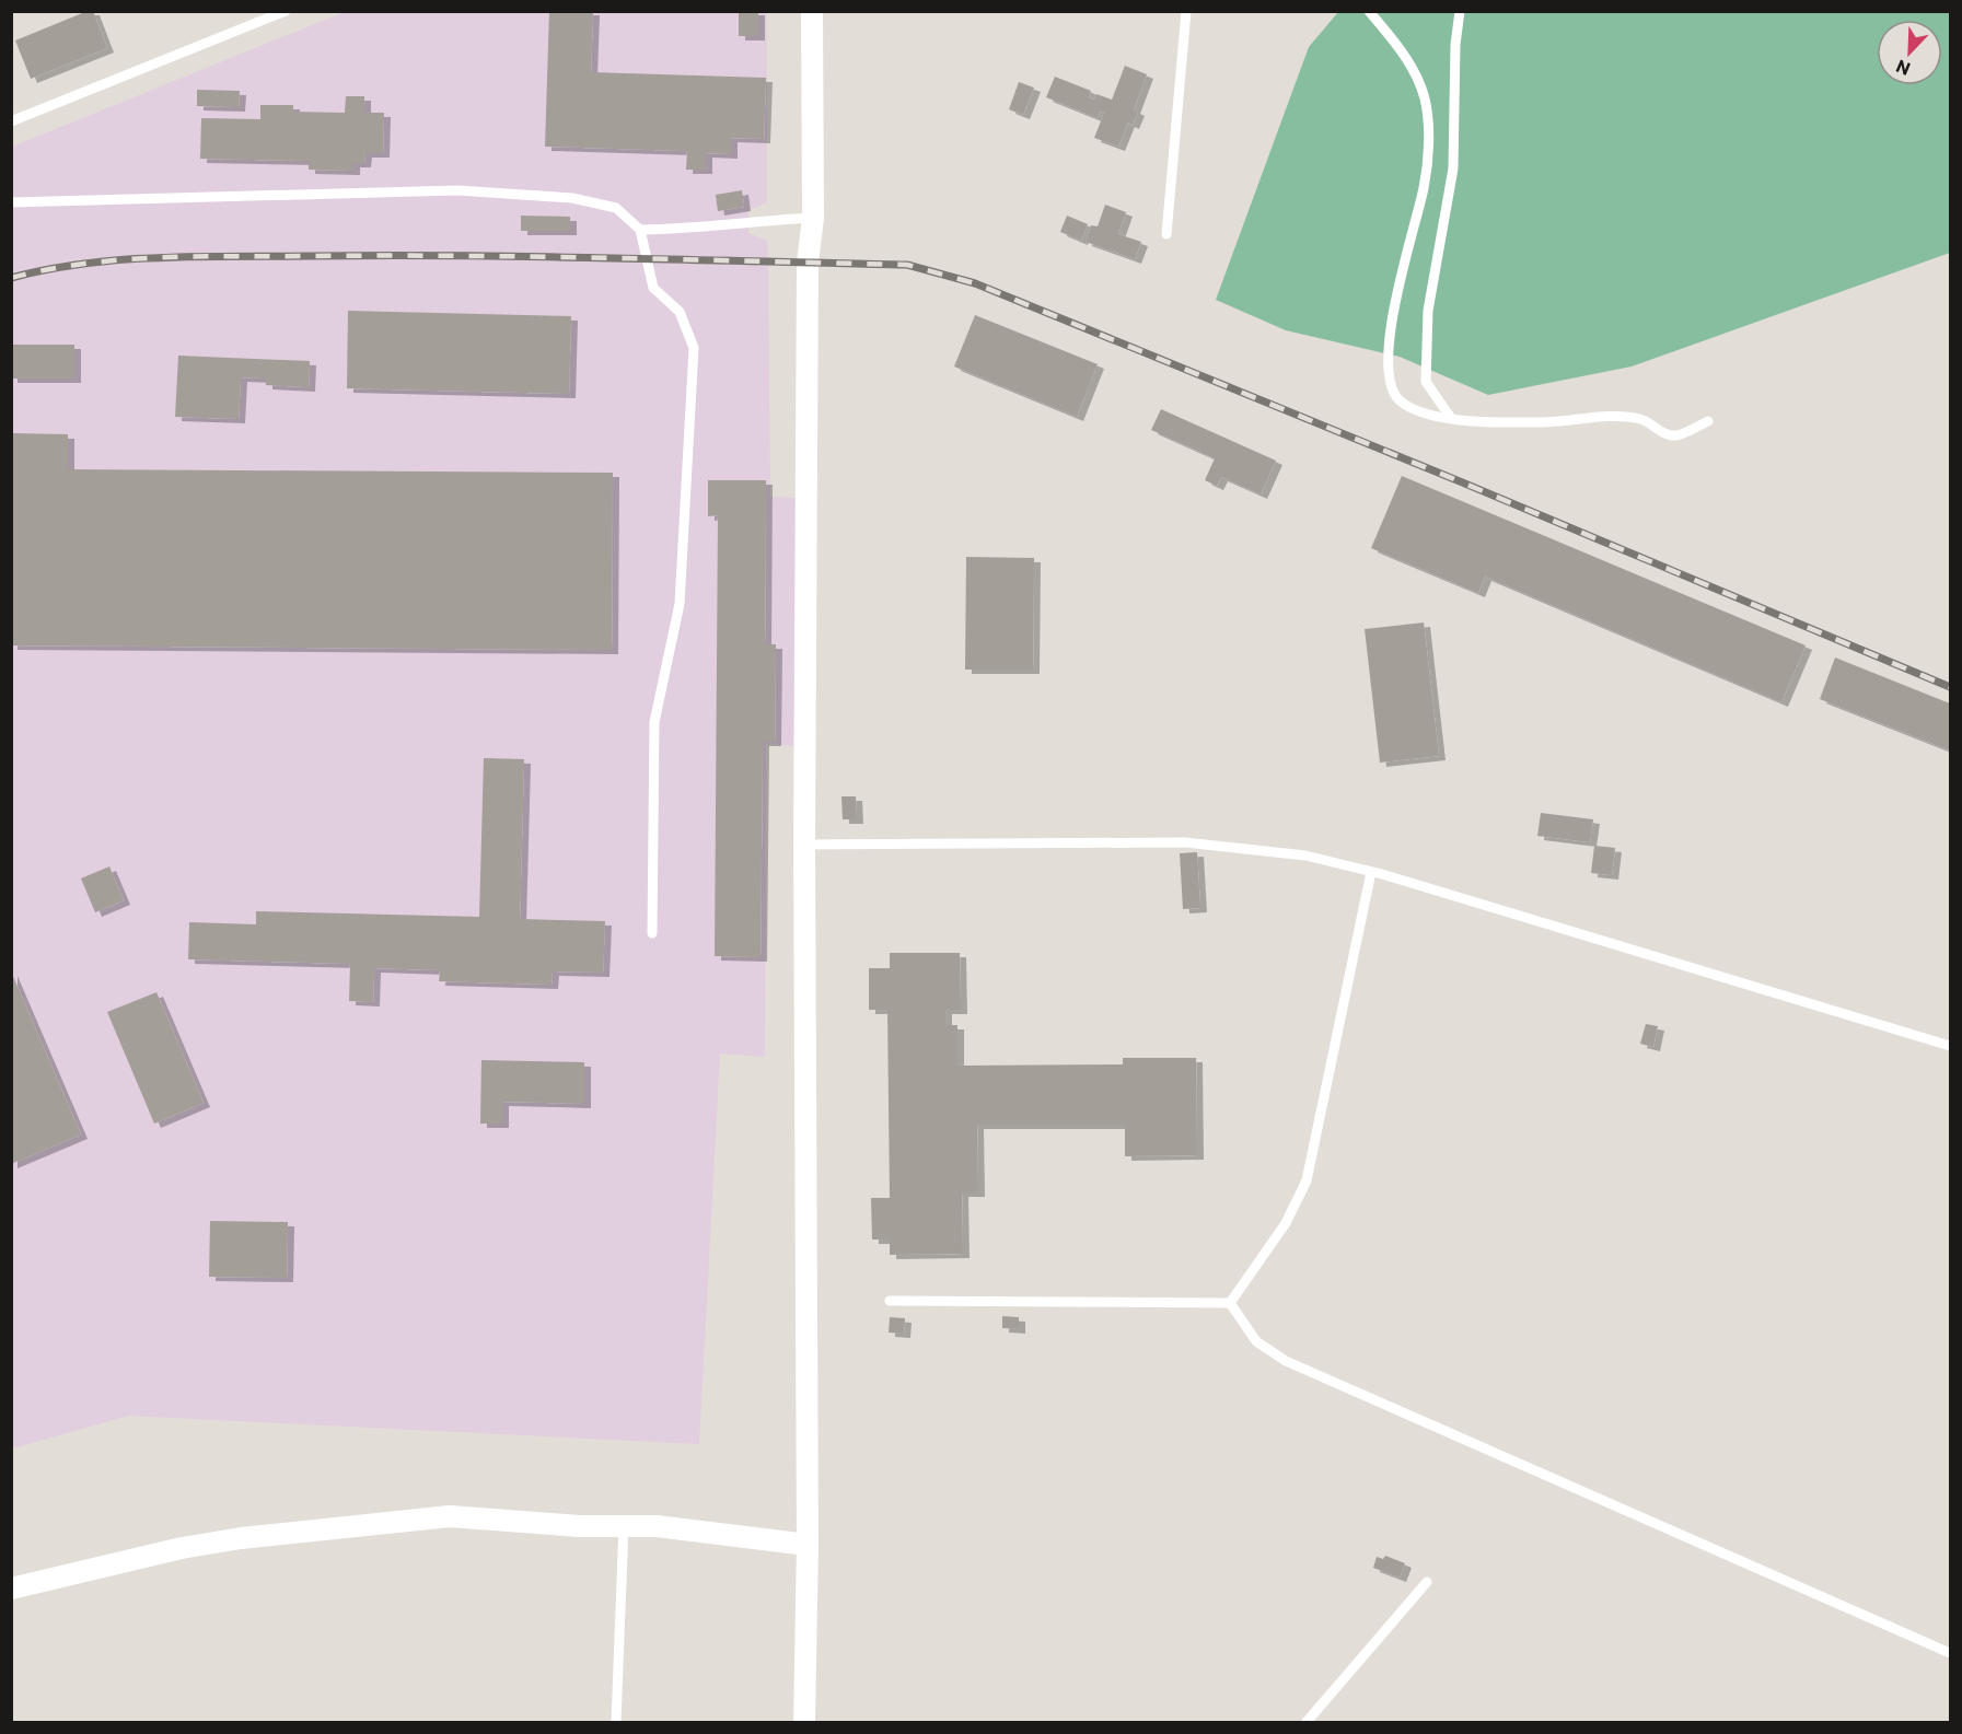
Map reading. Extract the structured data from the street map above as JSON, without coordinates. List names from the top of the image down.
{
  "north": "bottom left"
}
